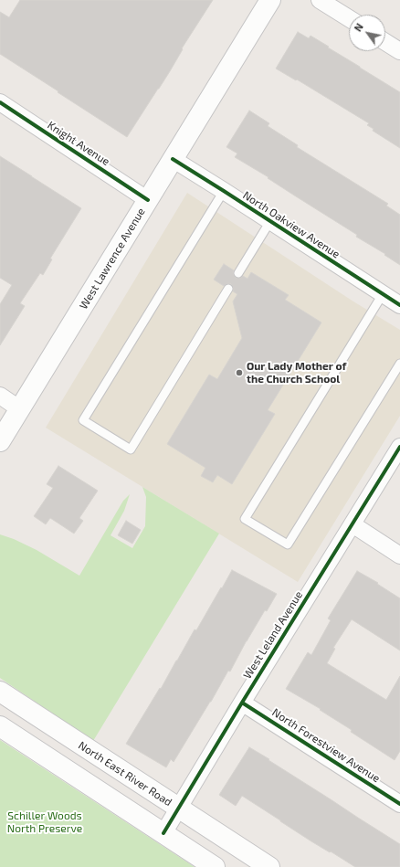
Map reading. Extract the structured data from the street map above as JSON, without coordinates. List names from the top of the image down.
{
  "streets": {
    "main road": ["West Lawrence Avenue", "North East River Road"],
    "street": [
      "Knight Avenue",
      "North Oakview Avenue",
      "West Leland Avenue",
      "North Forestview Avenue"
    ]
  },
  "crossings": [
    ["Knight Avenue", "West Lawrence Avenue"],
    ["North Oakview Avenue", "West Lawrence Avenue"],
    ["West Leland Avenue", "North Forestview Avenue"],
    ["West Leland Avenue", "North East River Road"]
  ],
  "parks": ["Schiller Woods North Preserve"],
  "places": ["Our Lady Mother of the Church School"],
  "north": "top left"
}
